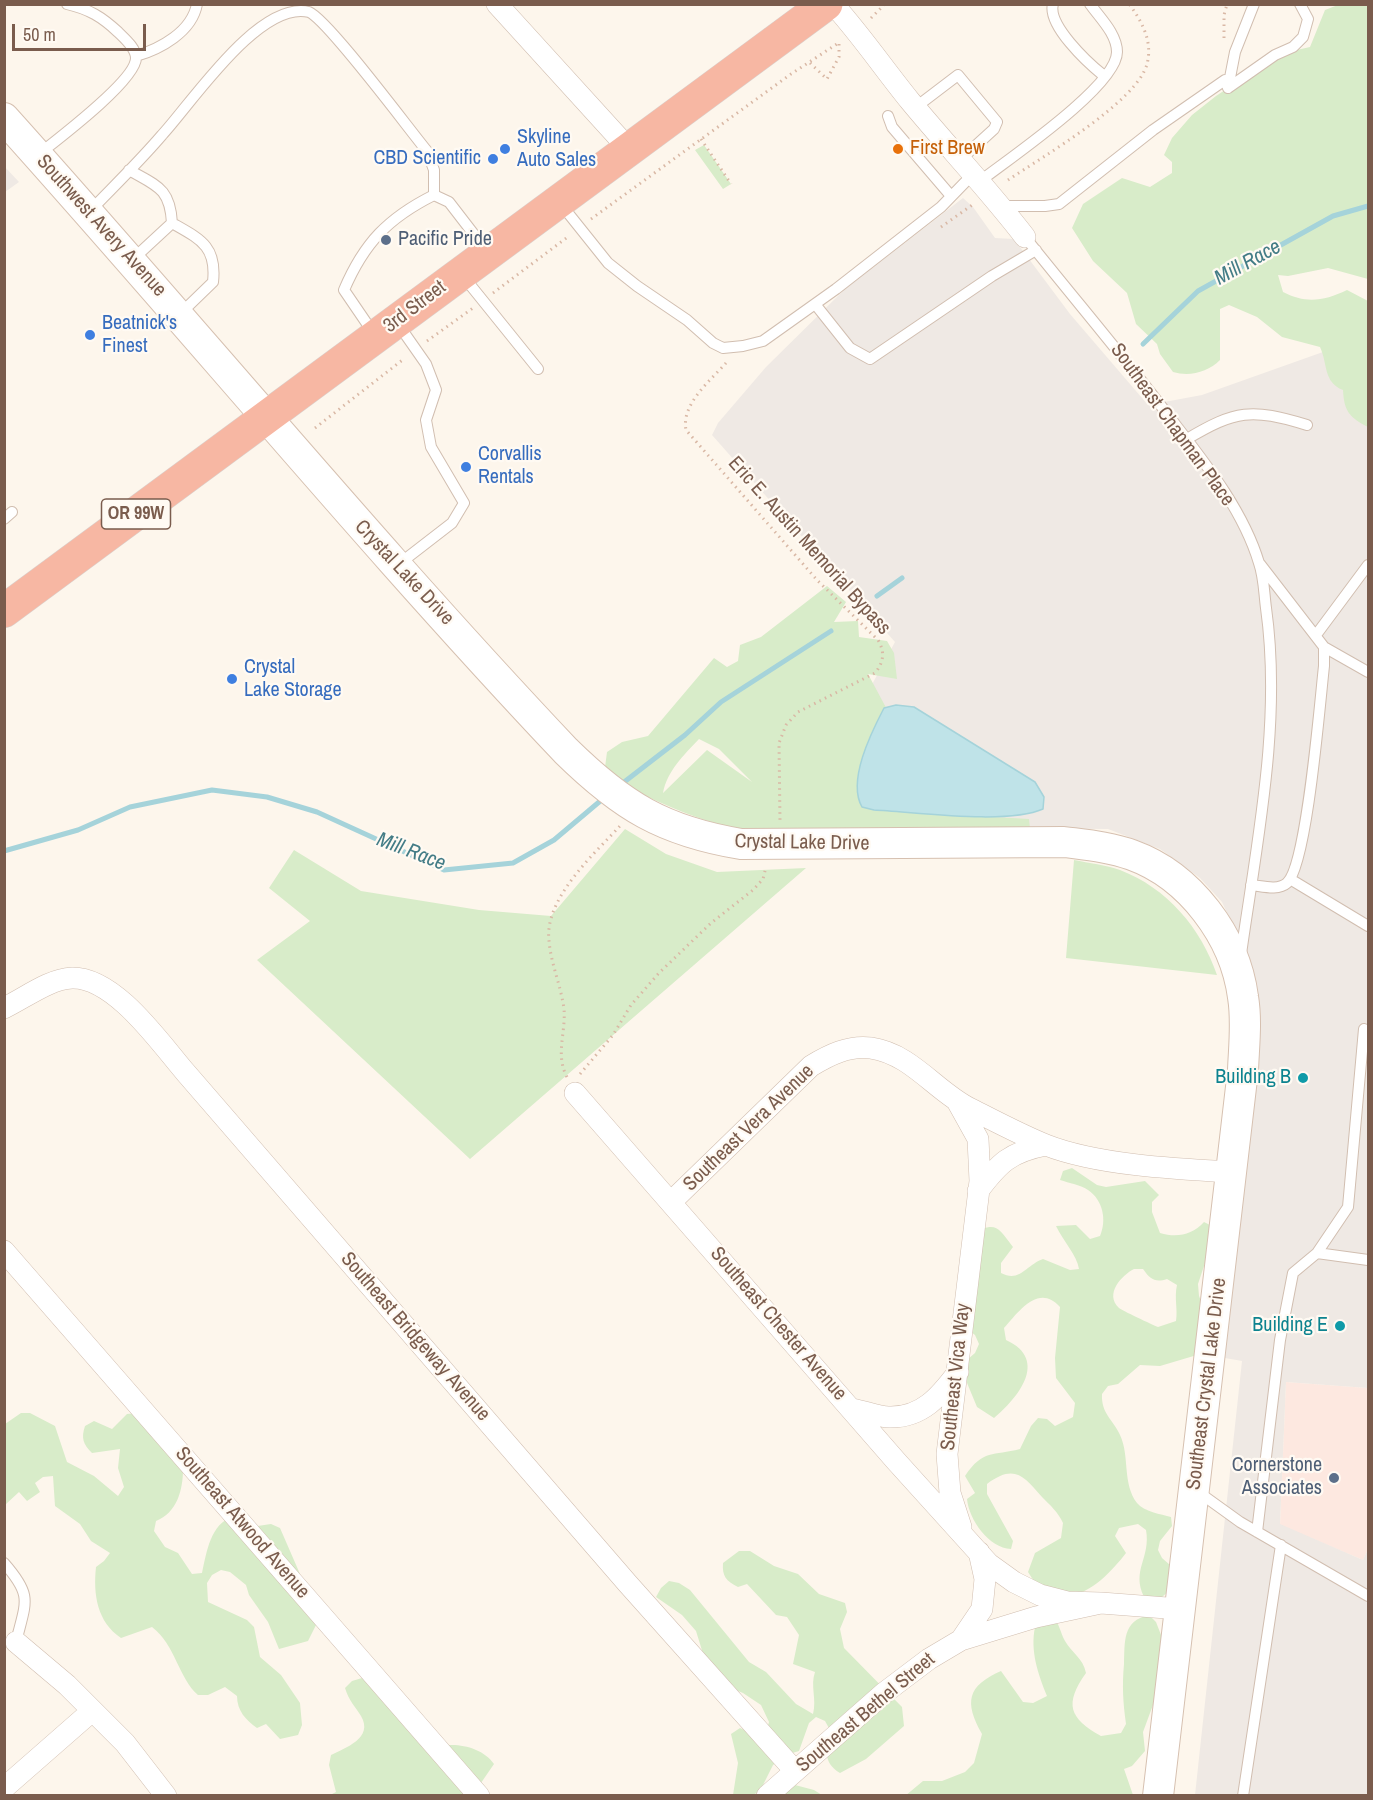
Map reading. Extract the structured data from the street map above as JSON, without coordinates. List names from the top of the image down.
{
  "streets": {
    "highway": ["3rd Street", "OR 99W"],
    "street": [
      "Southwest Avery Avenue",
      "Southeast Chapman Place",
      "Crystal Lake Drive",
      "Southeast Vera Avenue",
      "Southeast Chester Avenue",
      "Southeast Bridgeway Avenue",
      "Southeast Vica Way",
      "Southeast Crystal Lake Drive",
      "Southeast Atwood Avenue",
      "Southeast Bethel Street"
    ],
    "path": ["Eric E. Austin Memorial Bypass"]
  },
  "crossings": [
    ["Southwest Avery Avenue", "3rd Street"],
    ["Southwest Avery Avenue", "Crystal Lake Drive"],
    ["3rd Street", "Crystal Lake Drive"],
    ["Southeast Chapman Place", "Crystal Lake Drive"],
    ["Southeast Chapman Place", "Southeast Crystal Lake Drive"],
    ["Eric E. Austin Memorial Bypass", "Crystal Lake Drive"],
    ["Crystal Lake Drive", "Southeast Crystal Lake Drive"],
    ["Southeast Vera Avenue", "Southeast Chester Avenue"],
    ["Southeast Vera Avenue", "Southeast Vica Way"],
    ["Southeast Vera Avenue", "Southeast Crystal Lake Drive"],
    ["Southeast Chester Avenue", "Southeast Vica Way"],
    ["Southeast Chester Avenue", "Southeast Bethel Street"],
    ["Southeast Bridgeway Avenue", "Southeast Bethel Street"],
    ["Southeast Crystal Lake Drive", "Southeast Bethel Street"]
  ],
  "water": ["Mill Race"],
  "places": [
    "Skyline Auto Sales",
    "First Brew",
    "CBD Scientific",
    "Pacific Pride",
    "Beatnick's Finest",
    "Corvallis Rentals",
    "Crystal Lake Storage",
    "Building B",
    "Building E",
    "Cornerstone Associates"
  ],
  "scale_bar": "50 m"
}
